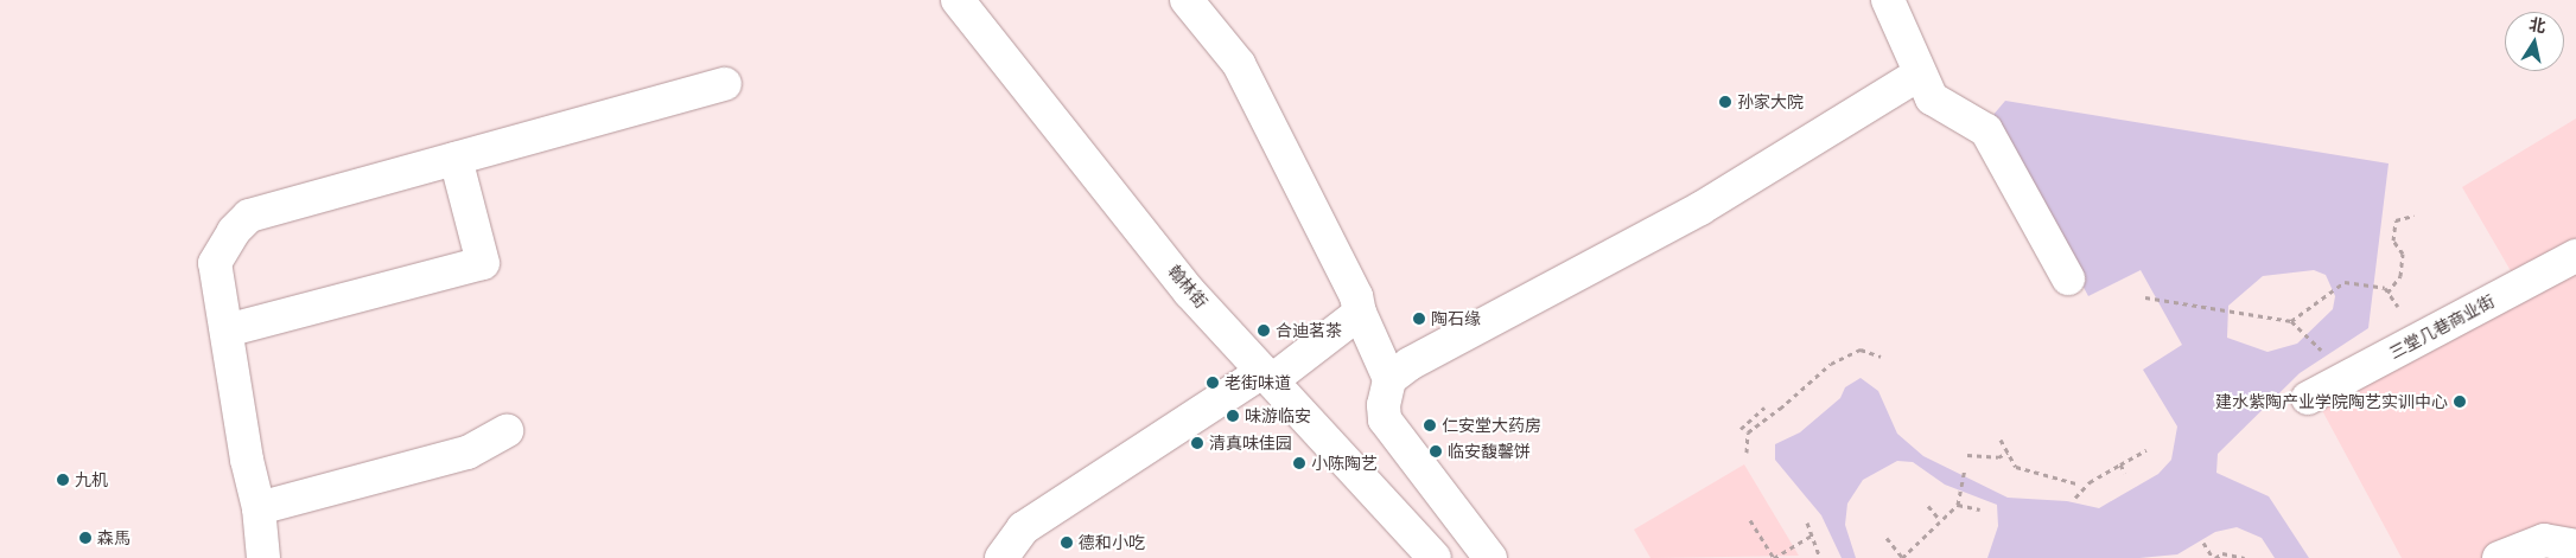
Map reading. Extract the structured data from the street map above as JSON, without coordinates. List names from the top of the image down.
{
  "streets": {
    "street": ["翰林街", "三堂几巷商业街"]
  },
  "places": [
    "孙家大院",
    "陶石缘",
    "合迪茗茶",
    "老街味道",
    "建水紫陶产业学院陶艺实训中心",
    "味游临安",
    "仁安堂大药房",
    "清真味佳园",
    "临安馥馨饼",
    "小陈陶艺",
    "九机",
    "森馬",
    "德和小吃"
  ],
  "north": "top"
}
